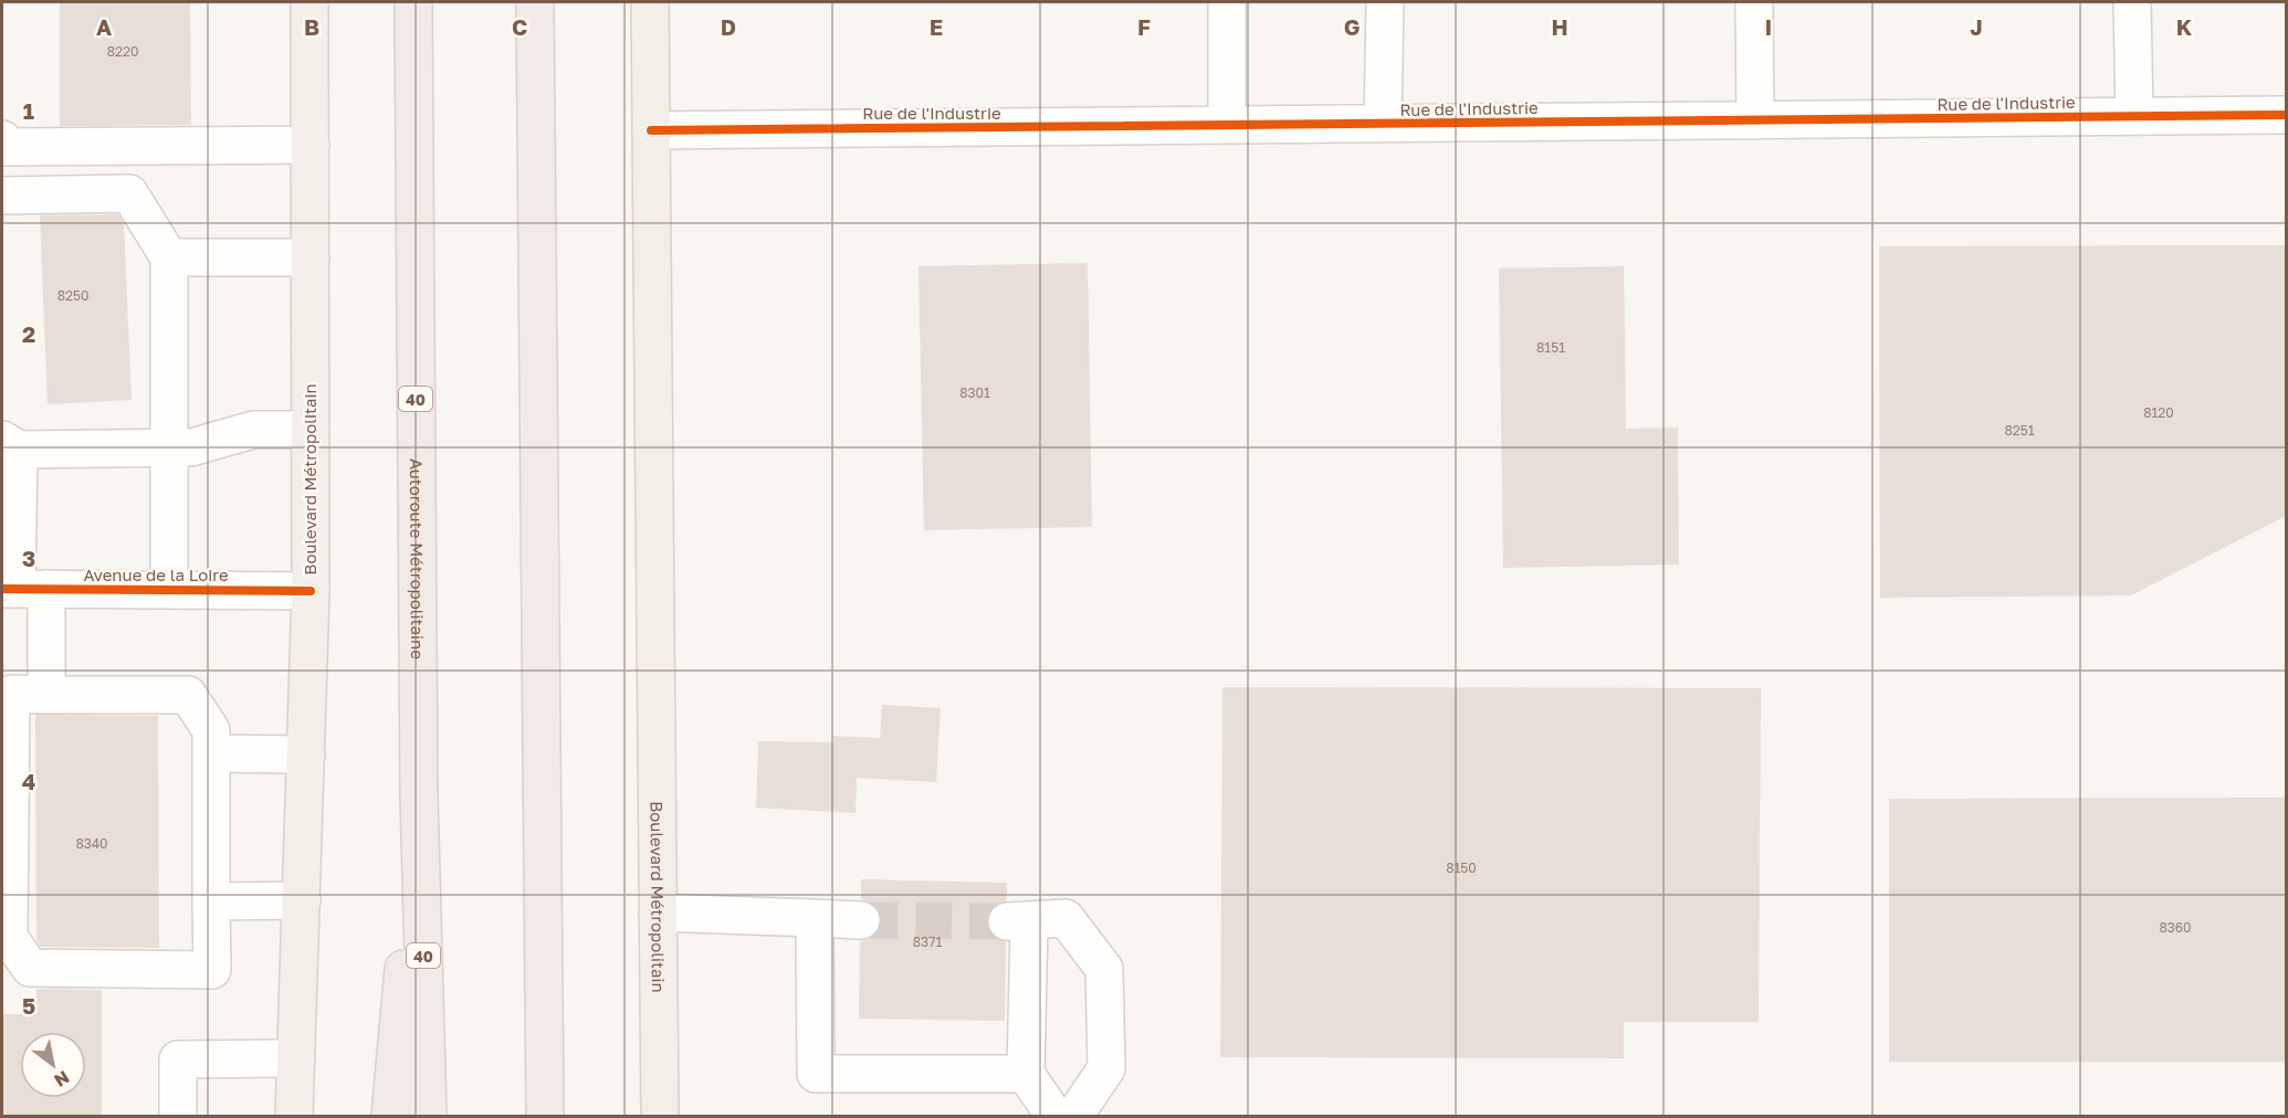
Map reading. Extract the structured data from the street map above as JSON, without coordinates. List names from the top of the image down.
{
  "streets": {
    "highway": ["40", "Autoroute Métropolitaine"],
    "main road": ["Boulevard Métropolitain"],
    "street": ["Rue de l'Industrie", "Avenue de la Loire"]
  },
  "crossings": [
    ["Rue de l'Industrie", "Boulevard Métropolitain"],
    ["Boulevard Métropolitain", "Avenue de la Loire"]
  ],
  "house_numbers": [
    "8220",
    "8250",
    "8151",
    "8301",
    "8120",
    "8251",
    "8340",
    "8150",
    "8360",
    "8371"
  ],
  "north": "bottom right",
  "grid": {
    "columns": [
      "A",
      "B",
      "C",
      "D",
      "E",
      "F",
      "G",
      "H",
      "I",
      "J",
      "K"
    ],
    "rows": [
      "1",
      "2",
      "3",
      "4",
      "5"
    ]
  }
}
